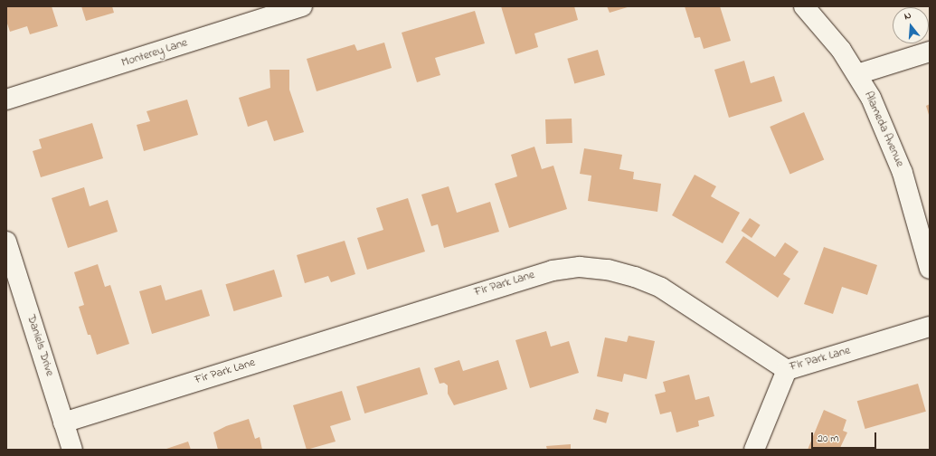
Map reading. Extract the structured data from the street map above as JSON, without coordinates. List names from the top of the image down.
{
  "streets": {
    "street": [
      "Monterey Lane",
      "Alameda Avenue",
      "Fir Park Lane",
      "Daniels Drive"
    ]
  },
  "crossings": [
    ["Fir Park Lane", "Daniels Drive"]
  ],
  "scale_bar": "20 m",
  "north": "top"
}
